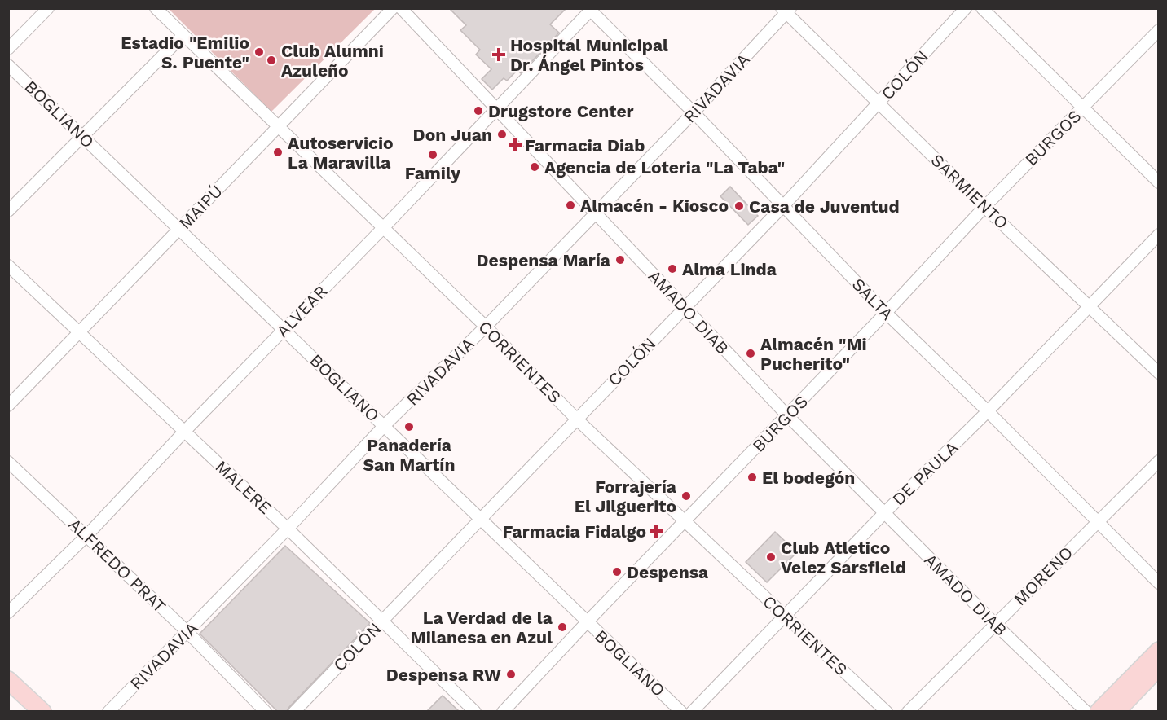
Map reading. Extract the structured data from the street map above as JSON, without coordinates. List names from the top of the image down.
{
  "streets": {
    "street": [
      "COLÓN",
      "RIVADAVIA",
      "BOGLIANO",
      "BURGOS",
      "SARMIENTO",
      "MAIPÚ",
      "SALTA",
      "ALVEAR",
      "AMADO DIAB",
      "CORRIENTES",
      "DE PAULA",
      "MALERE",
      "ALFREDO PRAT",
      "MORENO"
    ]
  },
  "crossings": [
    ["COLÓN", "BOGLIANO"],
    ["COLÓN", "SARMIENTO"],
    ["COLÓN", "SALTA"],
    ["COLÓN", "AMADO DIAB"],
    ["COLÓN", "CORRIENTES"],
    ["COLÓN", "MALERE"],
    ["RIVADAVIA", "BOGLIANO"],
    ["RIVADAVIA", "SARMIENTO"],
    ["RIVADAVIA", "SALTA"],
    ["RIVADAVIA", "AMADO DIAB"],
    ["RIVADAVIA", "CORRIENTES"],
    ["RIVADAVIA", "MALERE"],
    ["RIVADAVIA", "ALFREDO PRAT"],
    ["BOGLIANO", "BURGOS"],
    ["BOGLIANO", "MAIPÚ"],
    ["BOGLIANO", "ALVEAR"],
    ["BURGOS", "SARMIENTO"],
    ["BURGOS", "SALTA"],
    ["BURGOS", "AMADO DIAB"],
    ["BURGOS", "CORRIENTES"],
    ["SARMIENTO", "DE PAULA"],
    ["MAIPÚ", "CORRIENTES"],
    ["MAIPÚ", "MALERE"],
    ["SALTA", "ALVEAR"],
    ["SALTA", "DE PAULA"],
    ["SALTA", "MORENO"],
    ["ALVEAR", "AMADO DIAB"],
    ["ALVEAR", "CORRIENTES"],
    ["ALVEAR", "MALERE"],
    ["ALVEAR", "ALFREDO PRAT"],
    ["AMADO DIAB", "DE PAULA"],
    ["AMADO DIAB", "MORENO"],
    ["CORRIENTES", "DE PAULA"]
  ],
  "places": {
    "other": [
      "Estadio \"Emilio S. Puente\"",
      "Club Alumni Azuleño",
      "Drugstore Center",
      "Don Juan",
      "Autoservicio La Maravilla",
      "Family",
      "Agencia de Loteria \"La Taba\"",
      "Almacén - Kiosco",
      "Casa de Juventud",
      "Despensa María",
      "Alma Linda",
      "Almacén \"Mi Pucherito\"",
      "Panadería San Martín",
      "El bodegón",
      "Forrajería El Jilguerito",
      "Club Atletico Velez Sarsfield",
      "Despensa",
      "La Verdad de la Milanesa en Azul",
      "Despensa RW"
    ],
    "health": ["Hospital Municipal Dr. Ángel Pintos", "Farmacia Diab", "Farmacia Fidalgo"]
  }
}
